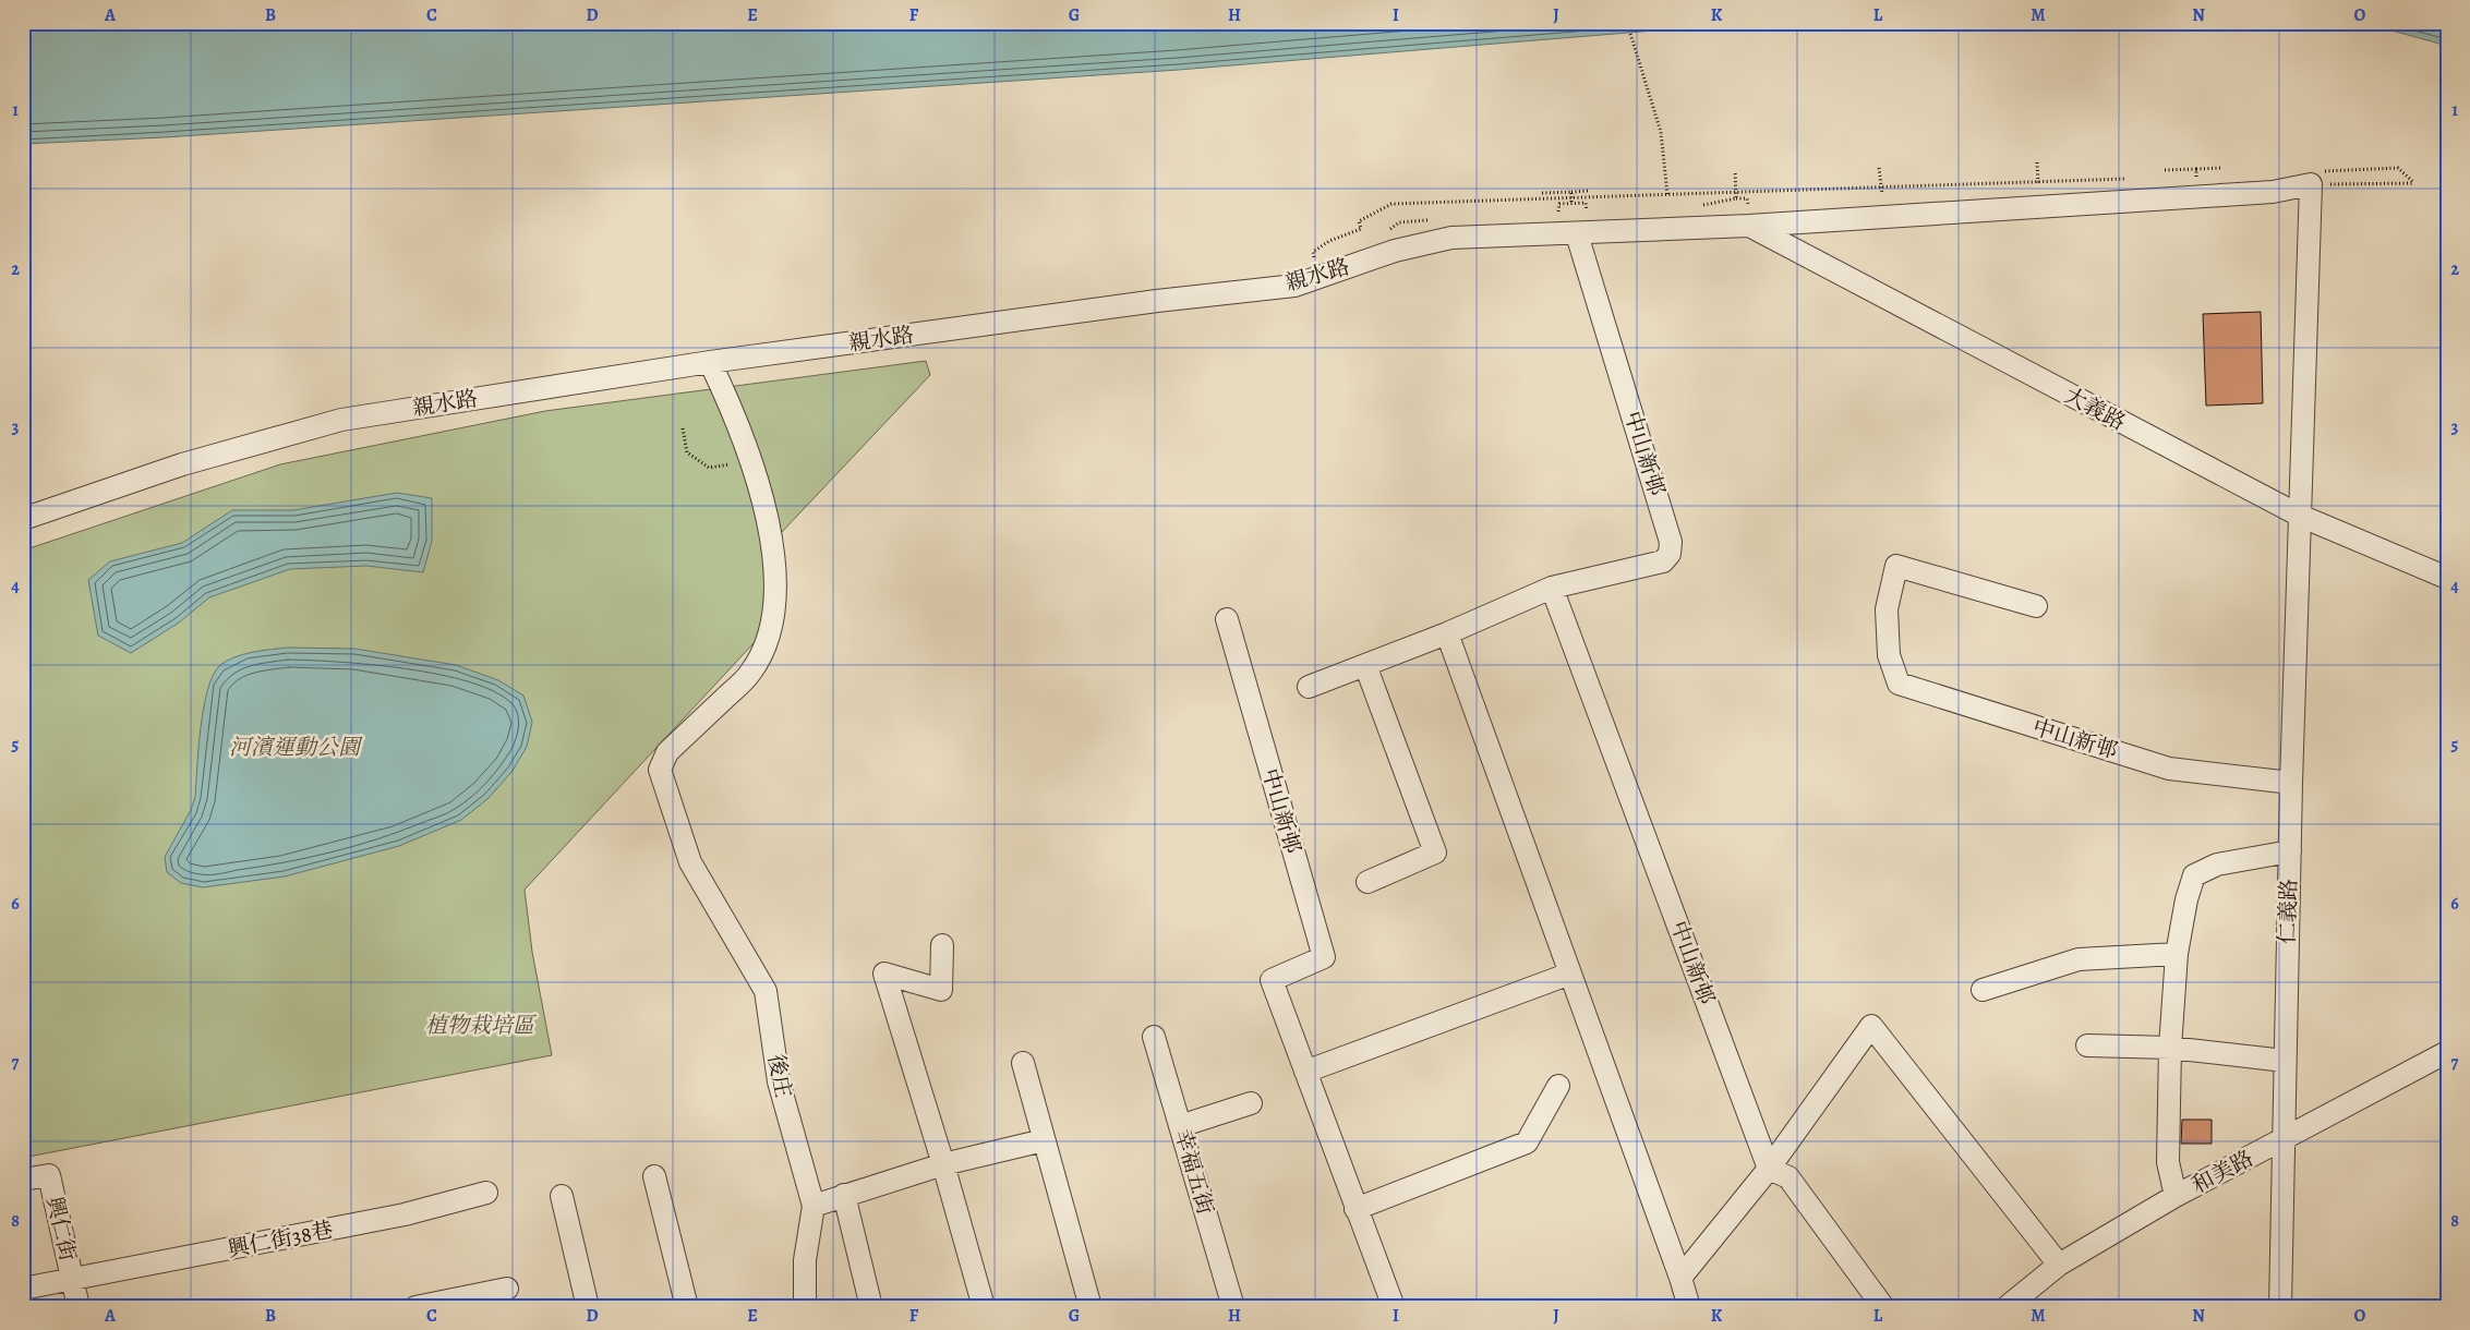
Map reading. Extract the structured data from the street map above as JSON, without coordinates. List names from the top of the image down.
{
  "streets": {
    "street": [
      "親水路",
      "大義路",
      "中山新邨",
      "仁義路",
      "後庄",
      "幸福五街",
      "和美路",
      "興仁街",
      "興仁街38巷"
    ]
  },
  "crossings": [
    ["親水路", "大義路"],
    ["親水路", "中山新邨"],
    ["親水路", "仁義路"],
    ["親水路", "後庄"],
    ["大義路", "仁義路"],
    ["中山新邨", "仁義路"],
    ["仁義路", "和美路"],
    ["興仁街", "興仁街38巷"]
  ],
  "parks": ["河濱運動公園", "植物栽培區"],
  "grid": {
    "columns": [
      "A",
      "B",
      "C",
      "D",
      "E",
      "F",
      "G",
      "H",
      "I",
      "J",
      "K",
      "L",
      "M",
      "N",
      "O"
    ],
    "rows": [
      "1",
      "2",
      "3",
      "4",
      "5",
      "6",
      "7",
      "8"
    ]
  }
}
